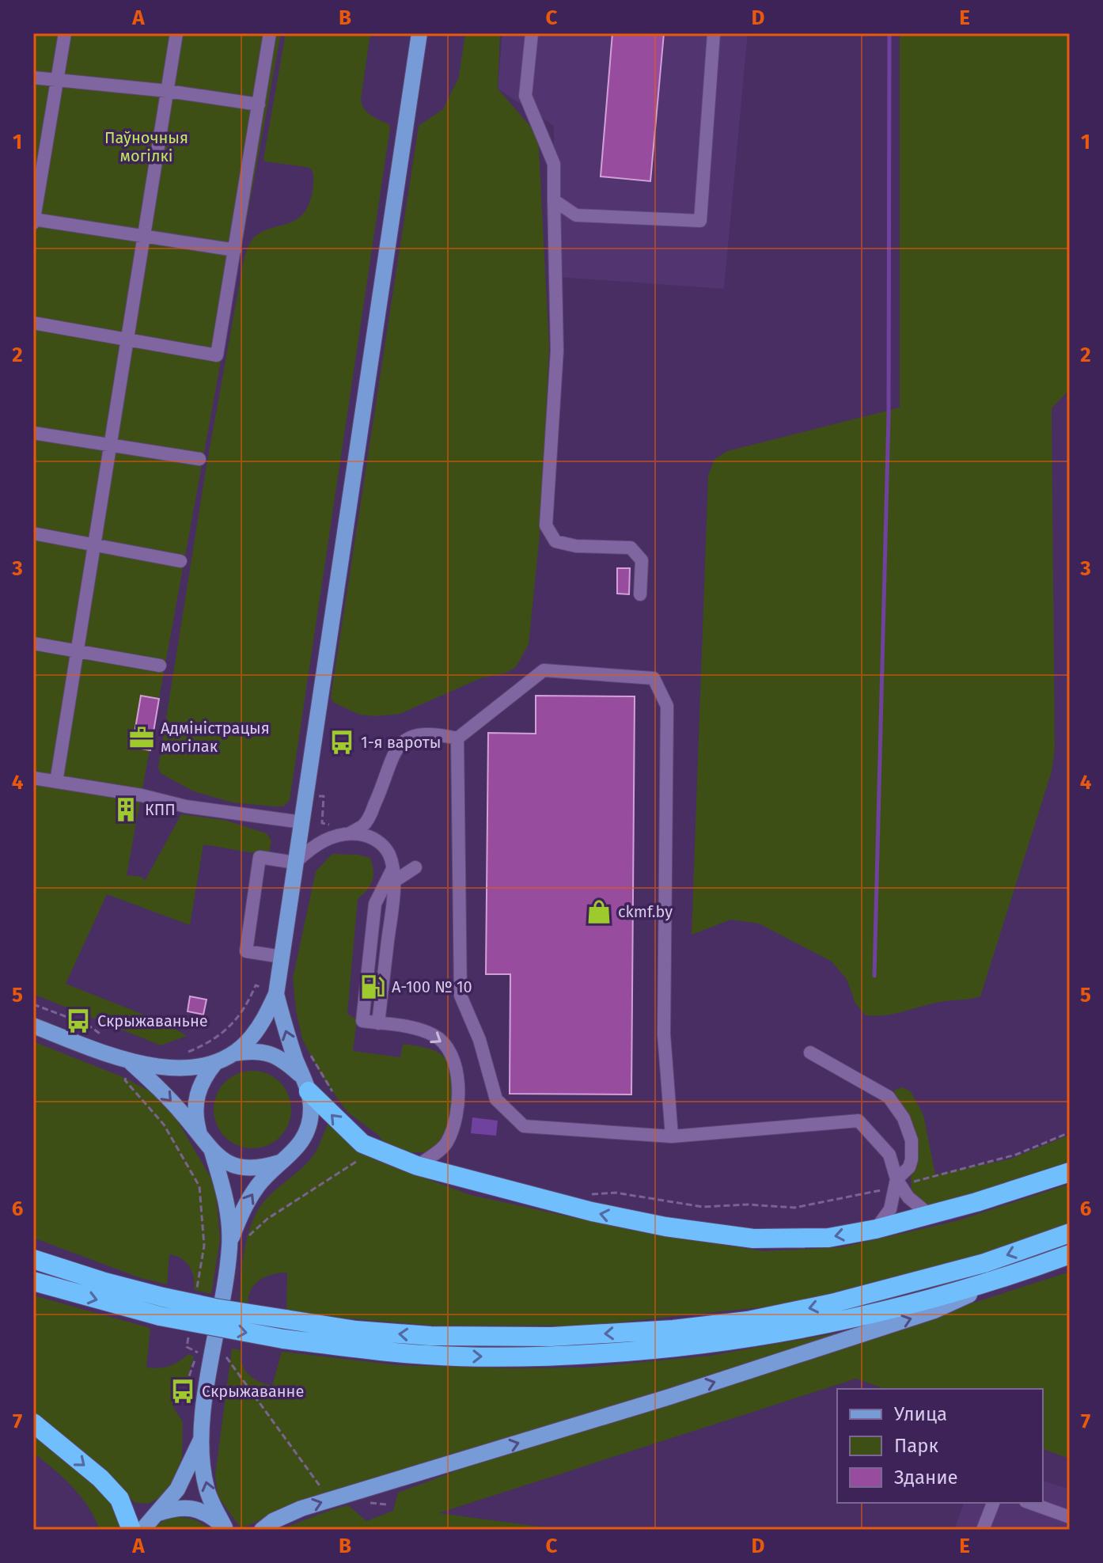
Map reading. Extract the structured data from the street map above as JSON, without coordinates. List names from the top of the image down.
{
  "parks": ["Паўночныя могілкі"],
  "places": {
    "office": ["Адміністрацыя могілак"],
    "bus stop": ["1-я вароты", "Скрыжаваньне", "Скрыжаванне"],
    "building": ["КПП"],
    "shop": ["ckmf.by"],
    "fuel station": ["А-100 № 10"]
  },
  "legend": ["Улица", "Парк", "Здание"],
  "grid": {
    "columns": [
      "A",
      "B",
      "C",
      "D",
      "E"
    ],
    "rows": [
      "1",
      "2",
      "3",
      "4",
      "5",
      "6",
      "7"
    ]
  }
}
